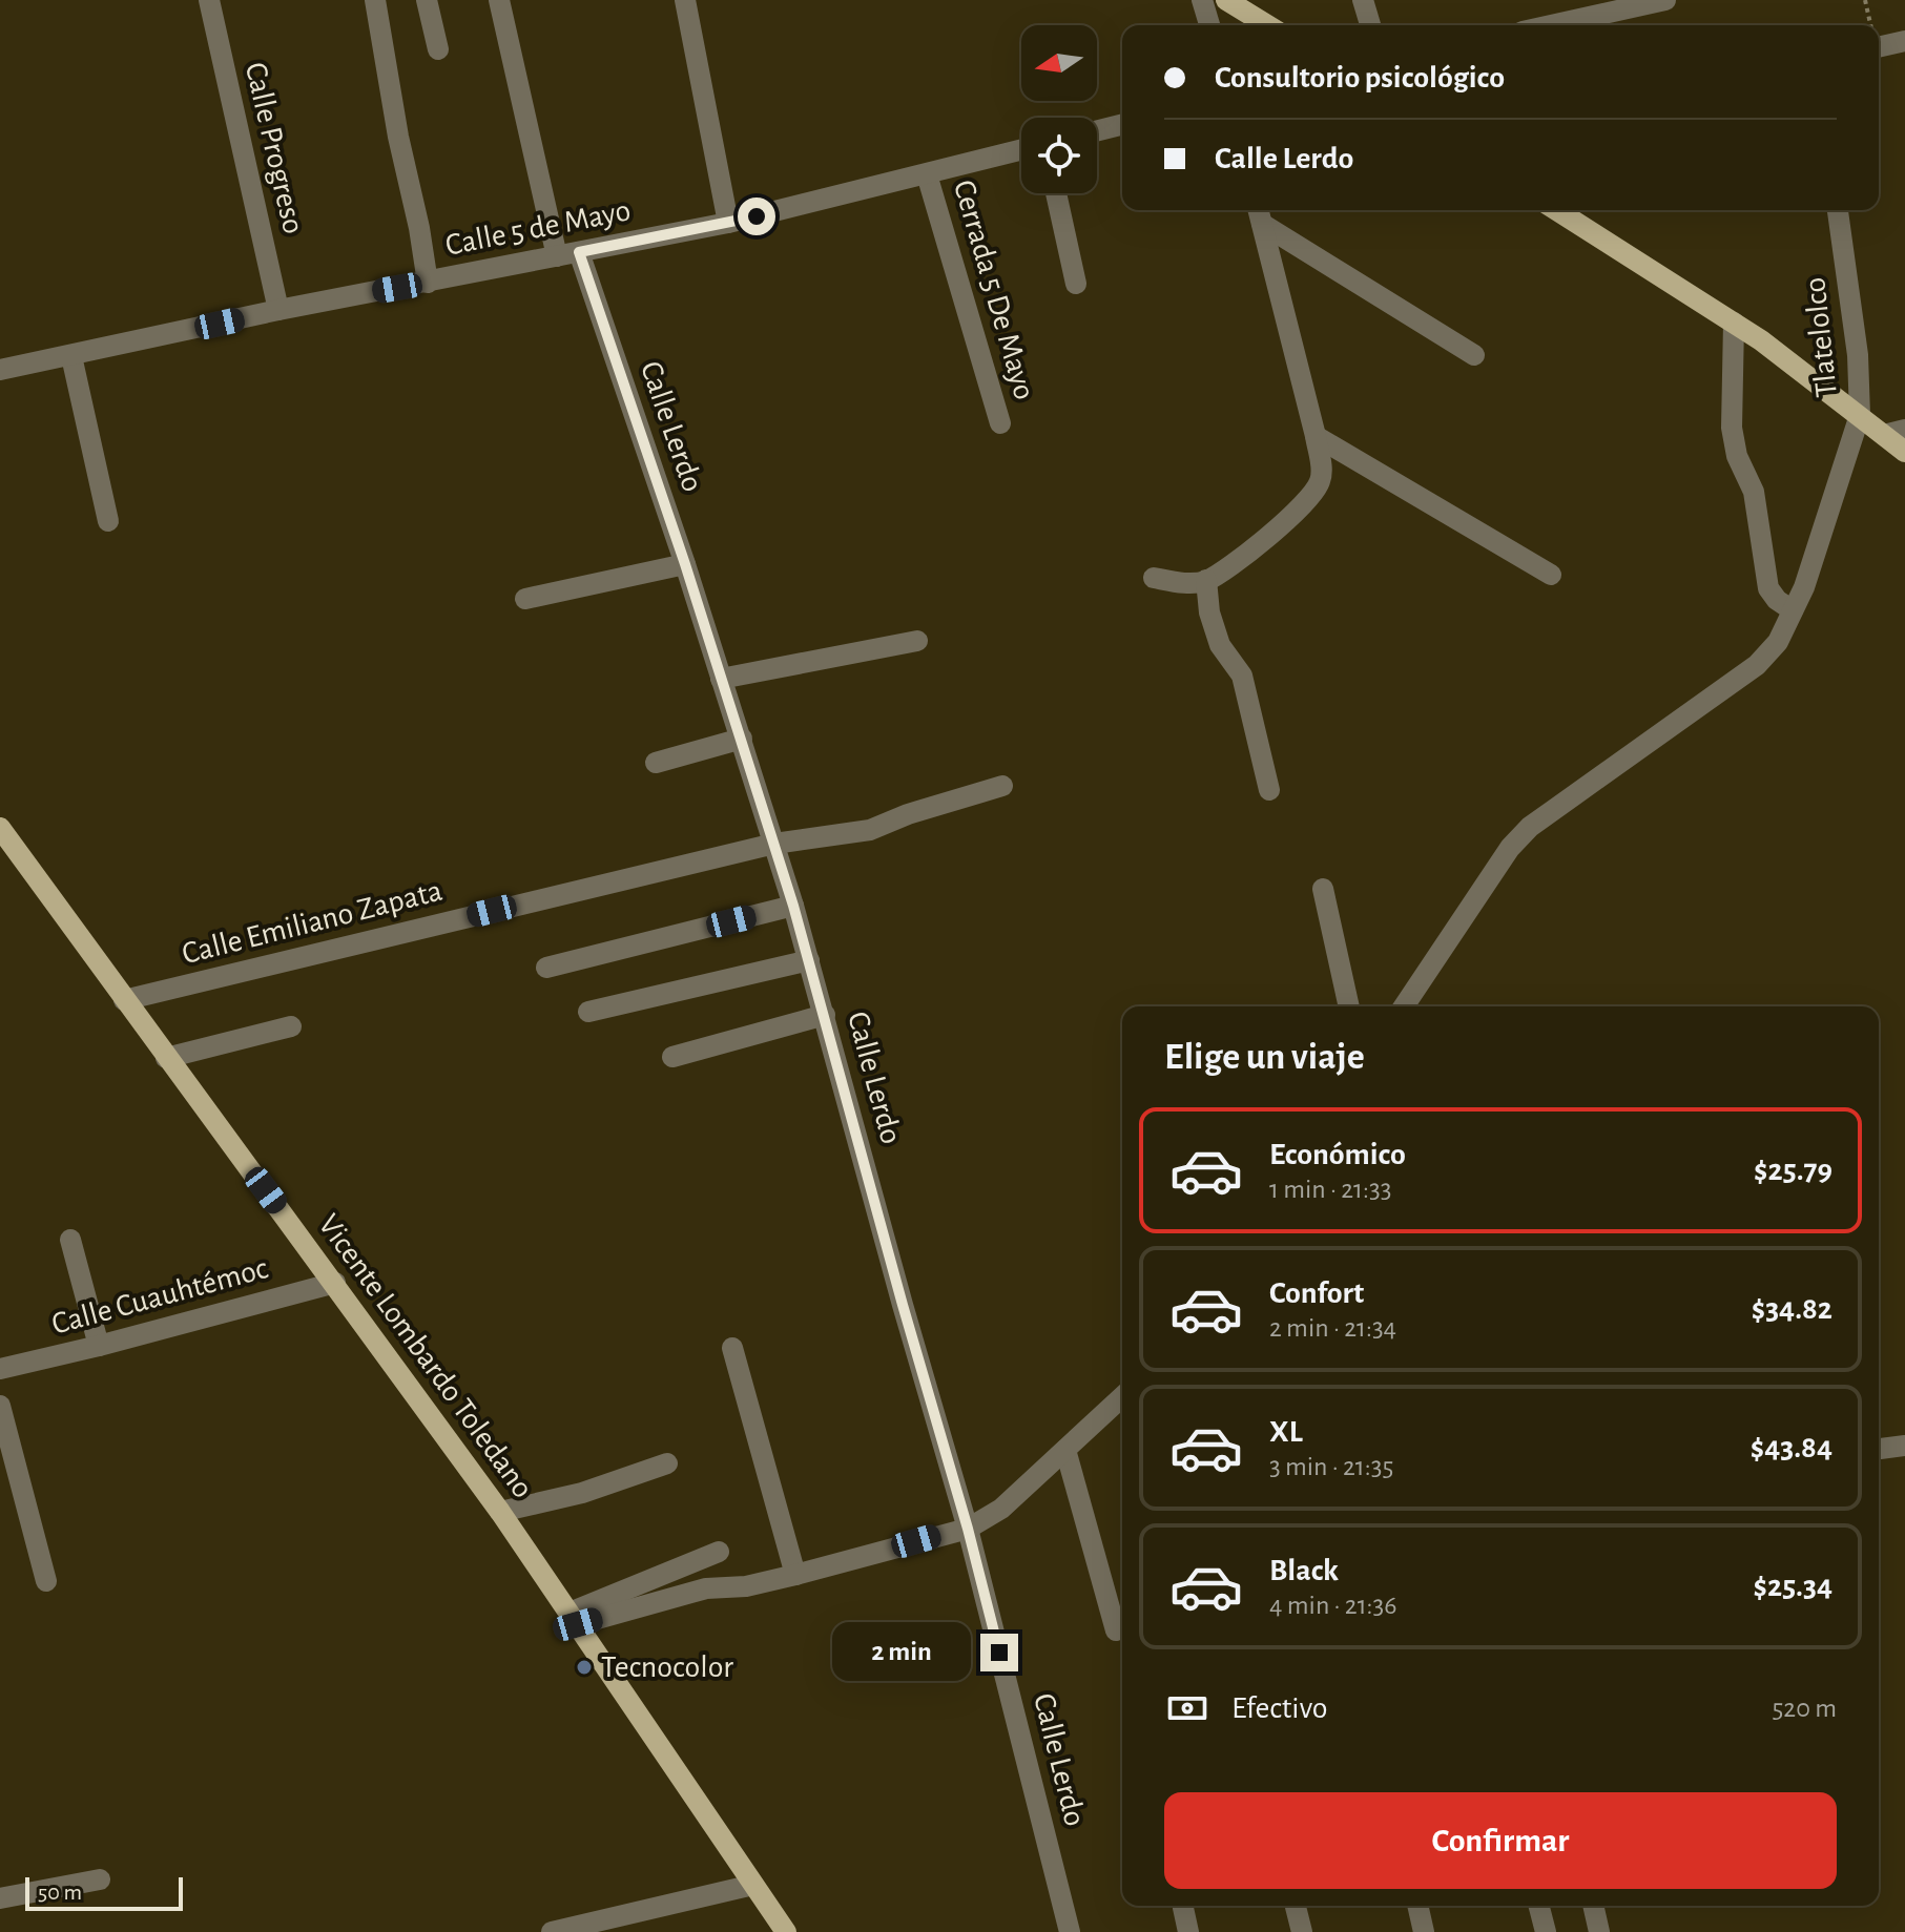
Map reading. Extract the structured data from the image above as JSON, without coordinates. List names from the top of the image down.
{
  "streets": {
    "main road": ["Vicente Lombardo Toledano"],
    "street": [
      "Calle Progreso",
      "Calle 5 de Mayo",
      "Cerrada 5 De Mayo",
      "Tlatelolco",
      "Calle Lerdo",
      "Calle Emiliano Zapata",
      "Calle Cuauhtémoc"
    ]
  },
  "crossings": [
    ["Calle Progreso", "Calle 5 de Mayo"],
    ["Calle 5 de Mayo", "Cerrada 5 De Mayo"],
    ["Calle 5 de Mayo", "Calle Lerdo"],
    ["Calle Lerdo", "Calle Emiliano Zapata"],
    ["Calle Emiliano Zapata", "Vicente Lombardo Toledano"],
    ["Calle Cuauhtémoc", "Vicente Lombardo Toledano"]
  ],
  "places": ["Tecnocolor"],
  "scale_bar": "50 m",
  "north": "left",
  "page": {
    "banner": ["Consultorio psicológico", "Calle Lerdo"],
    "heading": "Elige un viaje",
    "list": [
      {
        "name": "Económico",
        "note": "1 min · 21:33",
        "value": "$25.79"
      },
      {
        "name": "Confort",
        "note": "2 min · 21:34",
        "value": "$34.82"
      },
      {
        "name": "XL",
        "note": "3 min · 21:35",
        "value": "$43.84"
      },
      {
        "name": "Black",
        "note": "4 min · 21:36",
        "value": "$25.34"
      }
    ],
    "bubble": "2 min",
    "pay": ["Efectivo", "520 m"],
    "buttons": "Confirmar",
    "scale": "50 m"
  }
}
